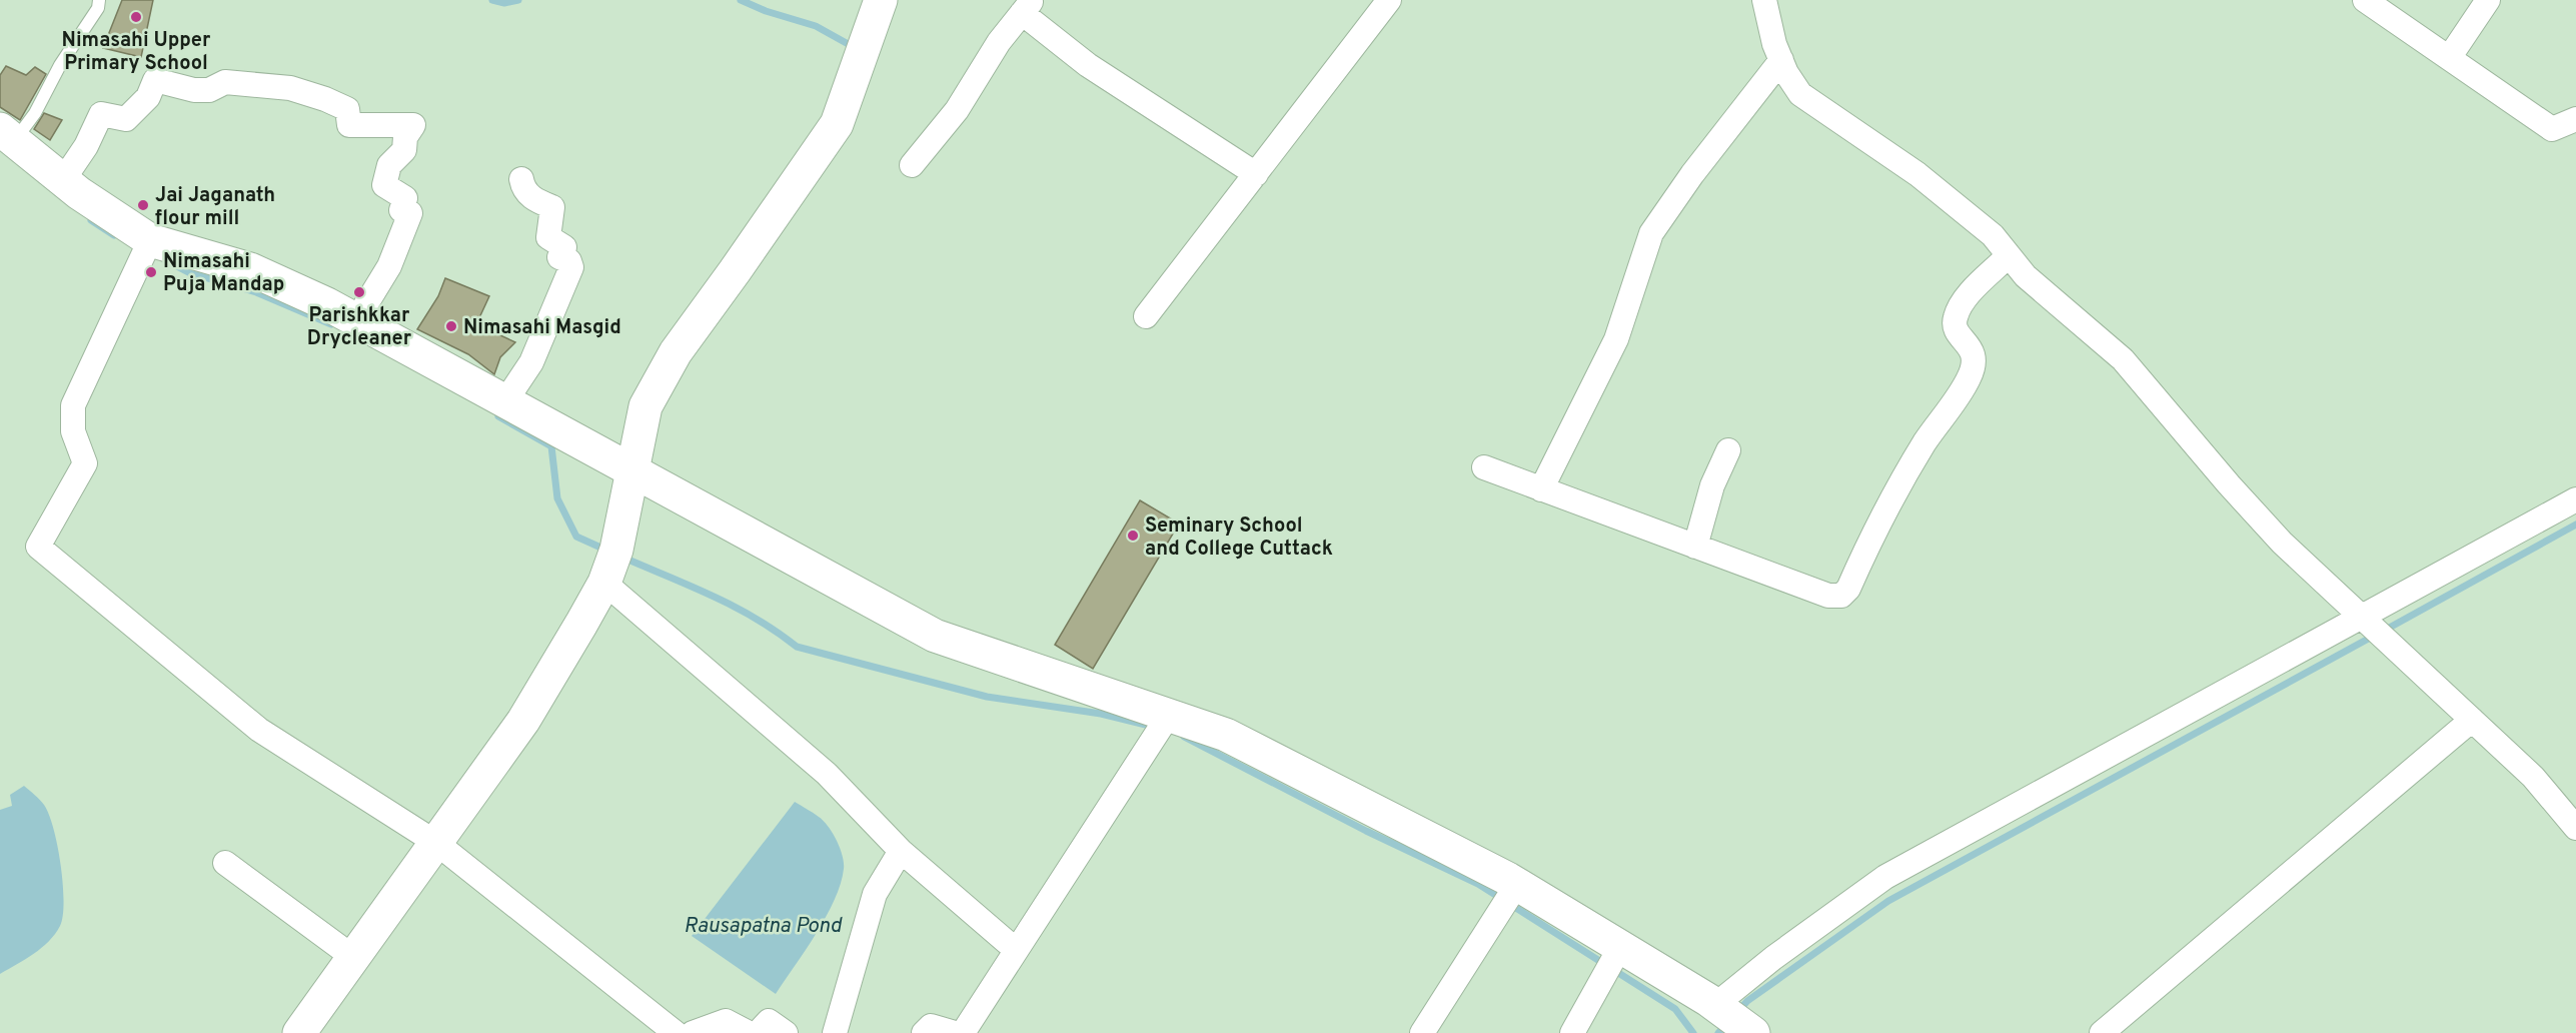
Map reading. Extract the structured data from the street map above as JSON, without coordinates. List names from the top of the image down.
{
  "water": ["Rausapatna Pond"],
  "places": [
    "Nimasahi Upper Primary School",
    "Jai Jaganath flour mill",
    "Nimasahi Puja Mandap",
    "Parishkkar Drycleaner",
    "Nimasahi Masgid",
    "Seminary School and College Cuttack"
  ]
}
